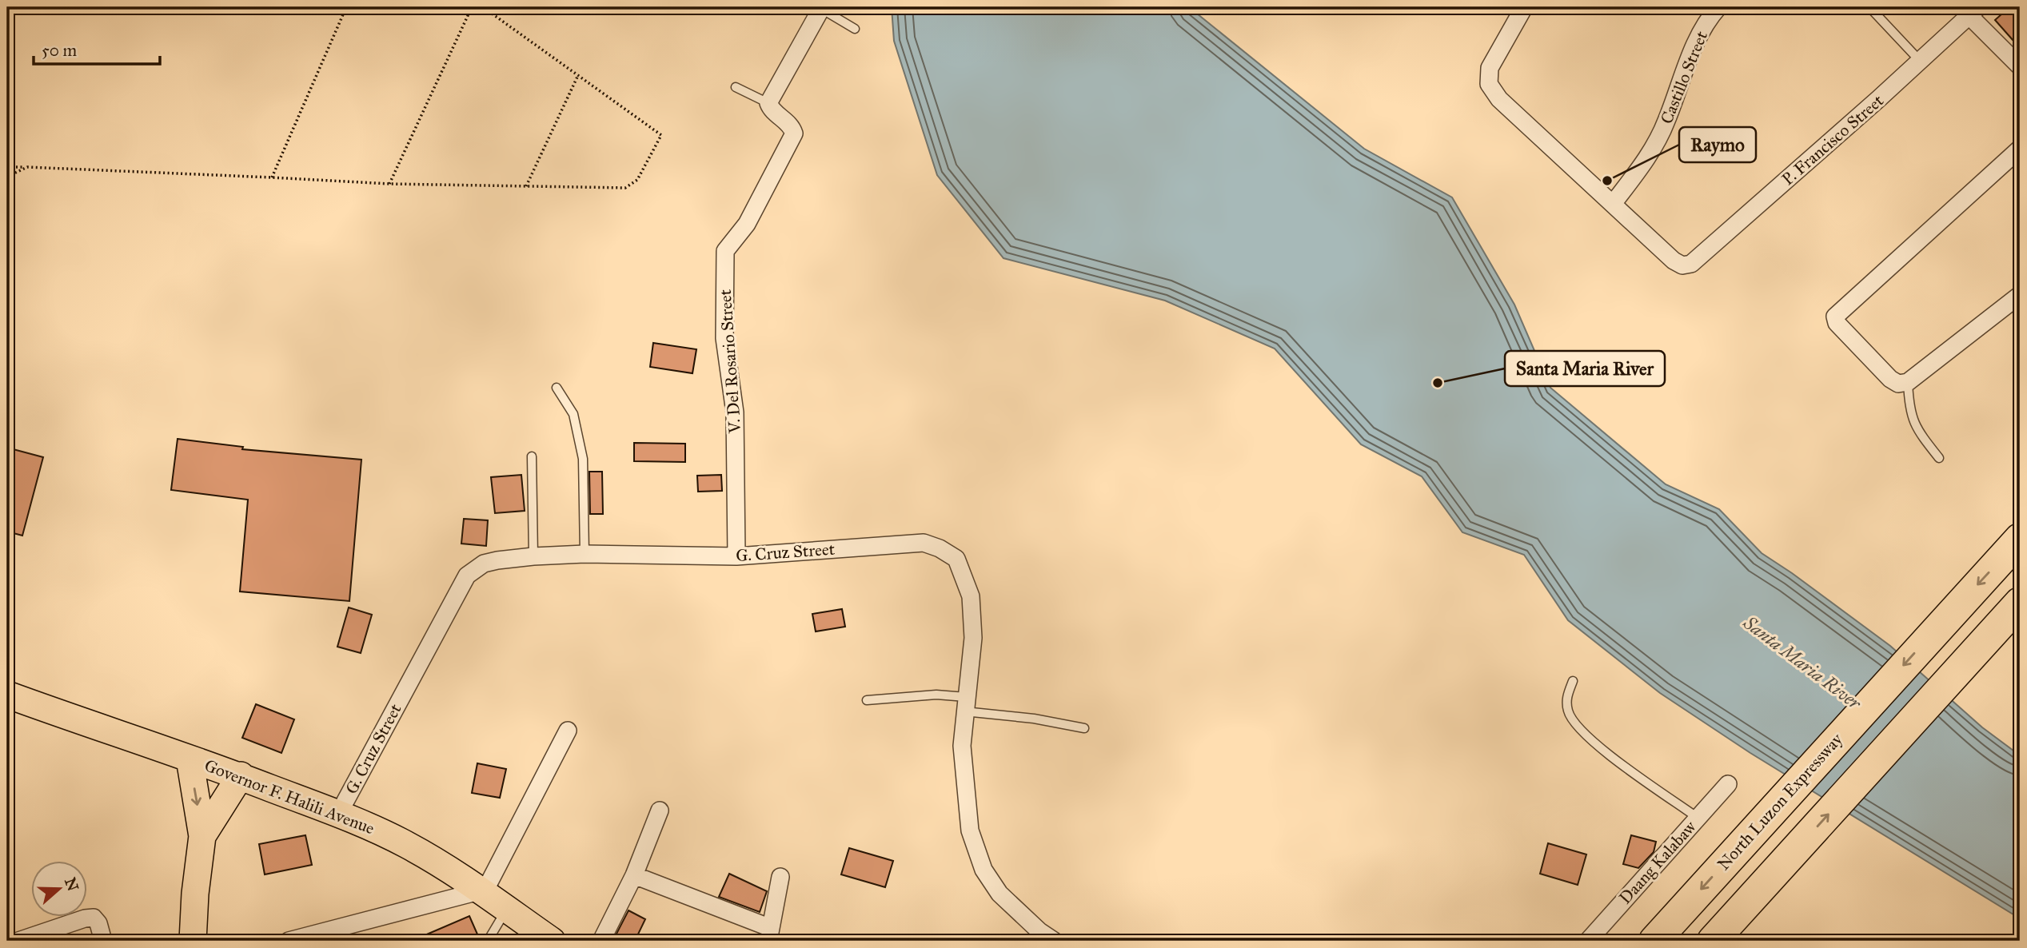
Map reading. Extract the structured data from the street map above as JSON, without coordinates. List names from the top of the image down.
{
  "streets": {
    "highway": ["North Luzon Expressway"],
    "main road": ["Governor F. Halili Avenue"],
    "street": [
      "Castillo Street",
      "P. Francisco Street",
      "V. Del Rosario Street",
      "G. Cruz Street",
      "Daang Kalabaw"
    ]
  },
  "crossings": [
    ["Castillo Street", "P. Francisco Street"],
    ["V. Del Rosario Street", "G. Cruz Street"],
    ["G. Cruz Street", "Governor F. Halili Avenue"]
  ],
  "water": ["Santa Maria River"],
  "places": ["Raymo", "Santa Maria River"],
  "scale_bar": "50 m",
  "north": "right"
}
